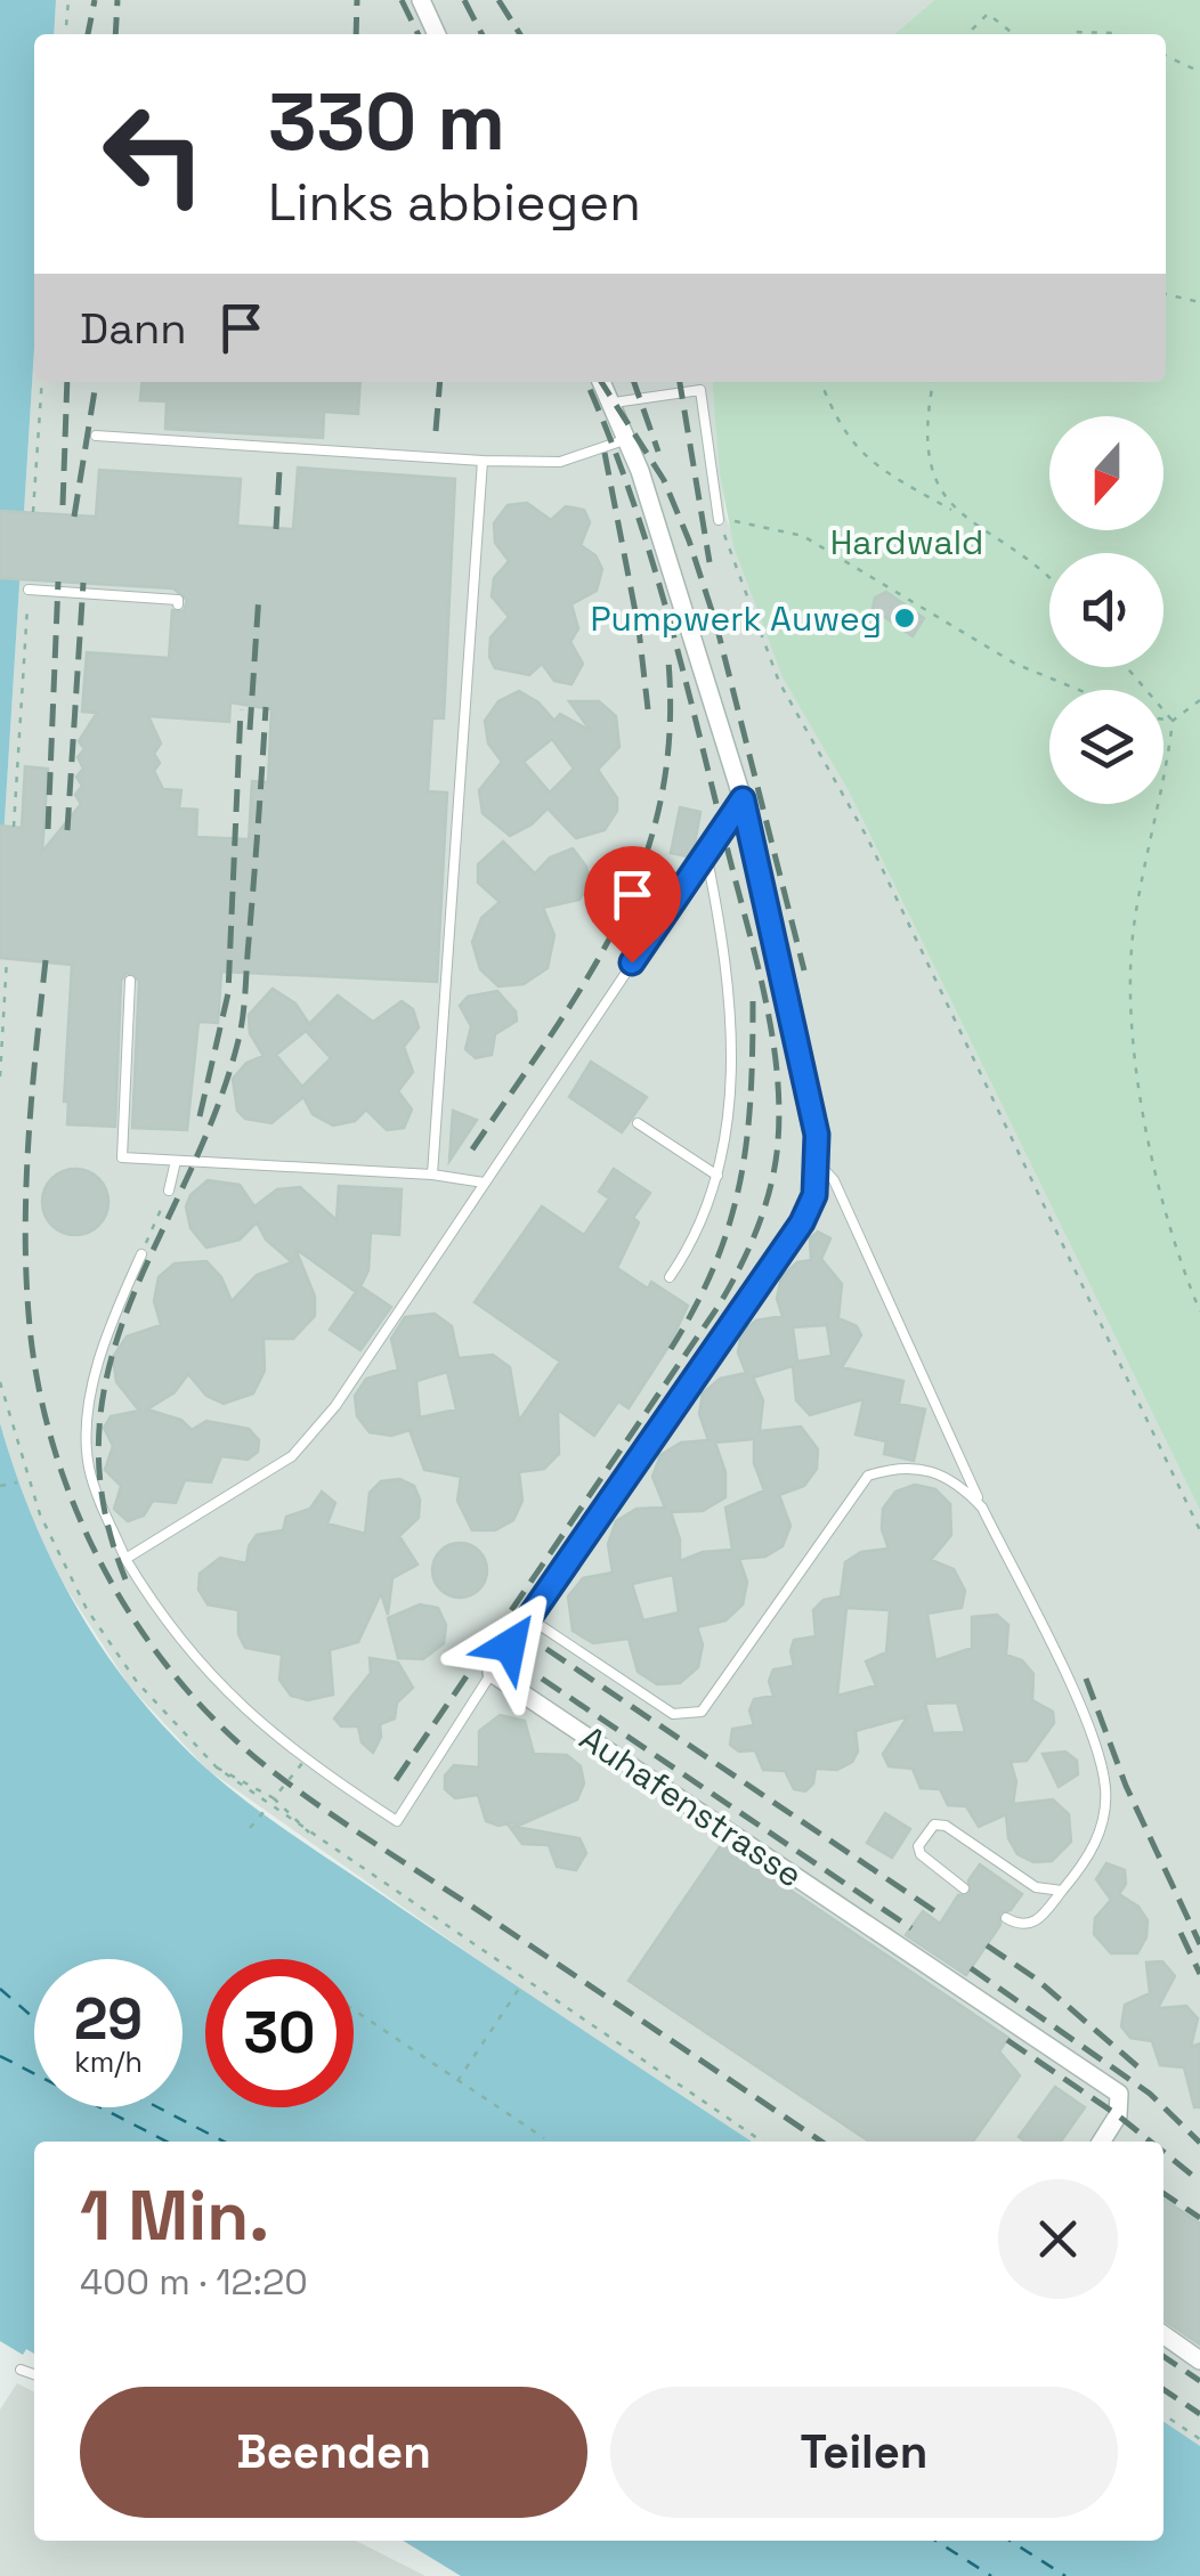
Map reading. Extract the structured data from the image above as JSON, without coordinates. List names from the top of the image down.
{
  "streets": {
    "street": ["Auhafenstrasse"]
  },
  "parks": ["Hardwald"],
  "places": ["Pumpwerk Auweg"],
  "north": "bottom",
  "page": {
    "turn": ["330 m", "Links abbiegen"],
    "then": "Dann",
    "speed": "29 km/h",
    "limit": "30",
    "heading": ["1 Min.", "400 m · 12:20"],
    "buttons": ["Beenden", "Teilen"]
  }
}
